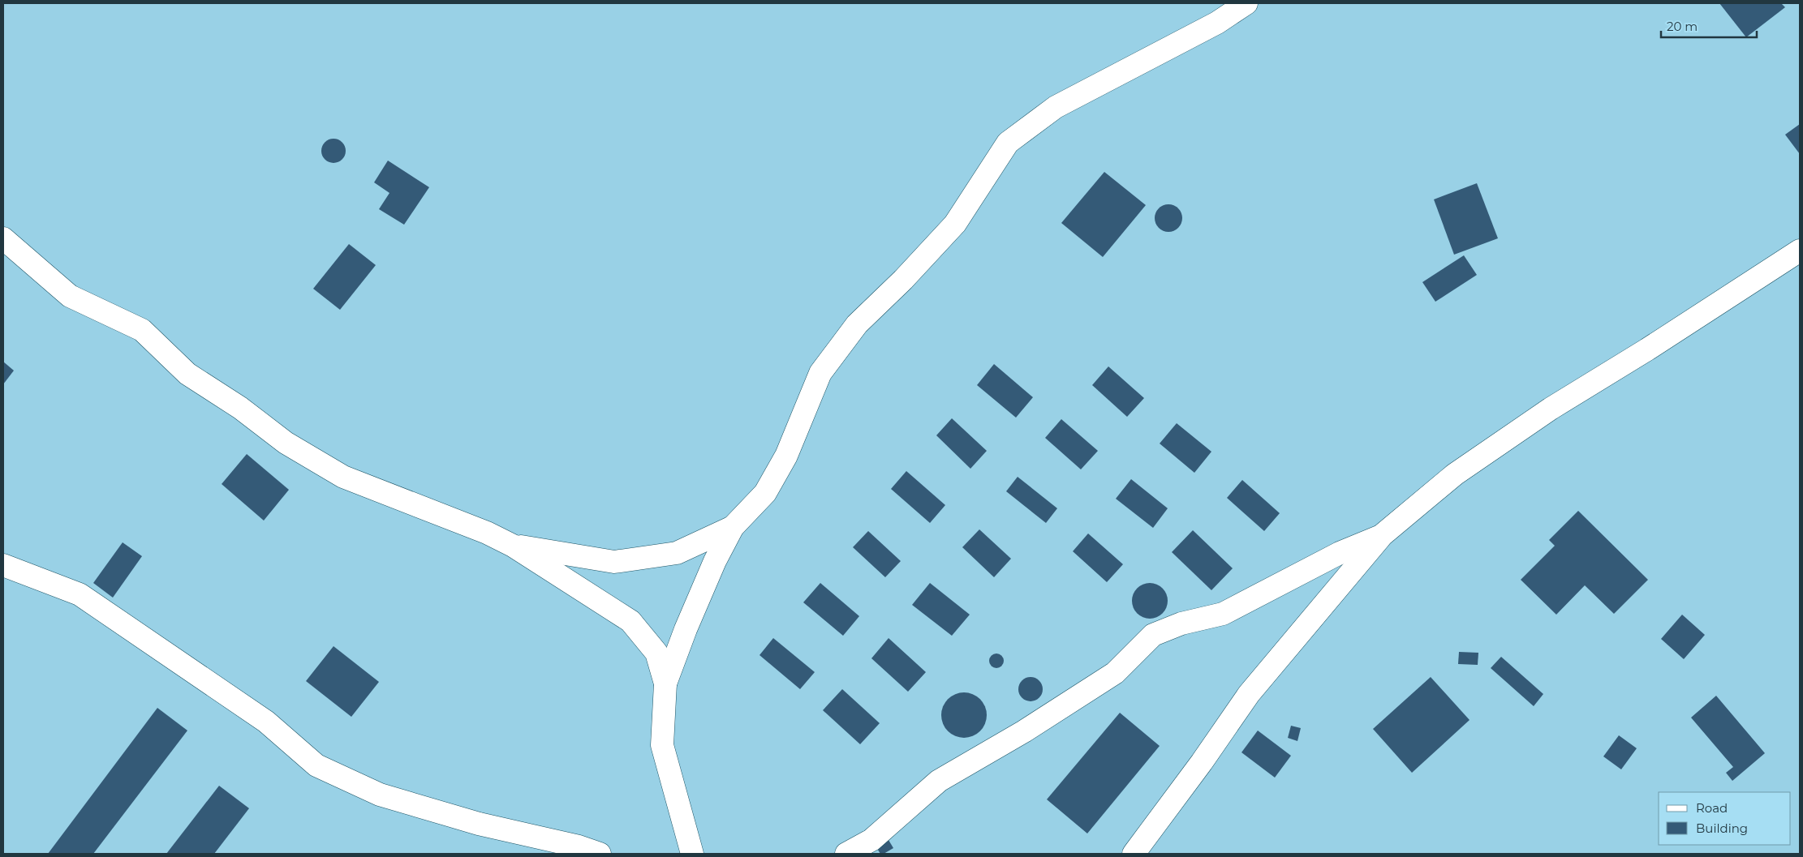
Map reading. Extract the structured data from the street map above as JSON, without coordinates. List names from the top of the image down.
{
  "legend": ["Road", "Building"],
  "scale_bar": "20 m"
}
